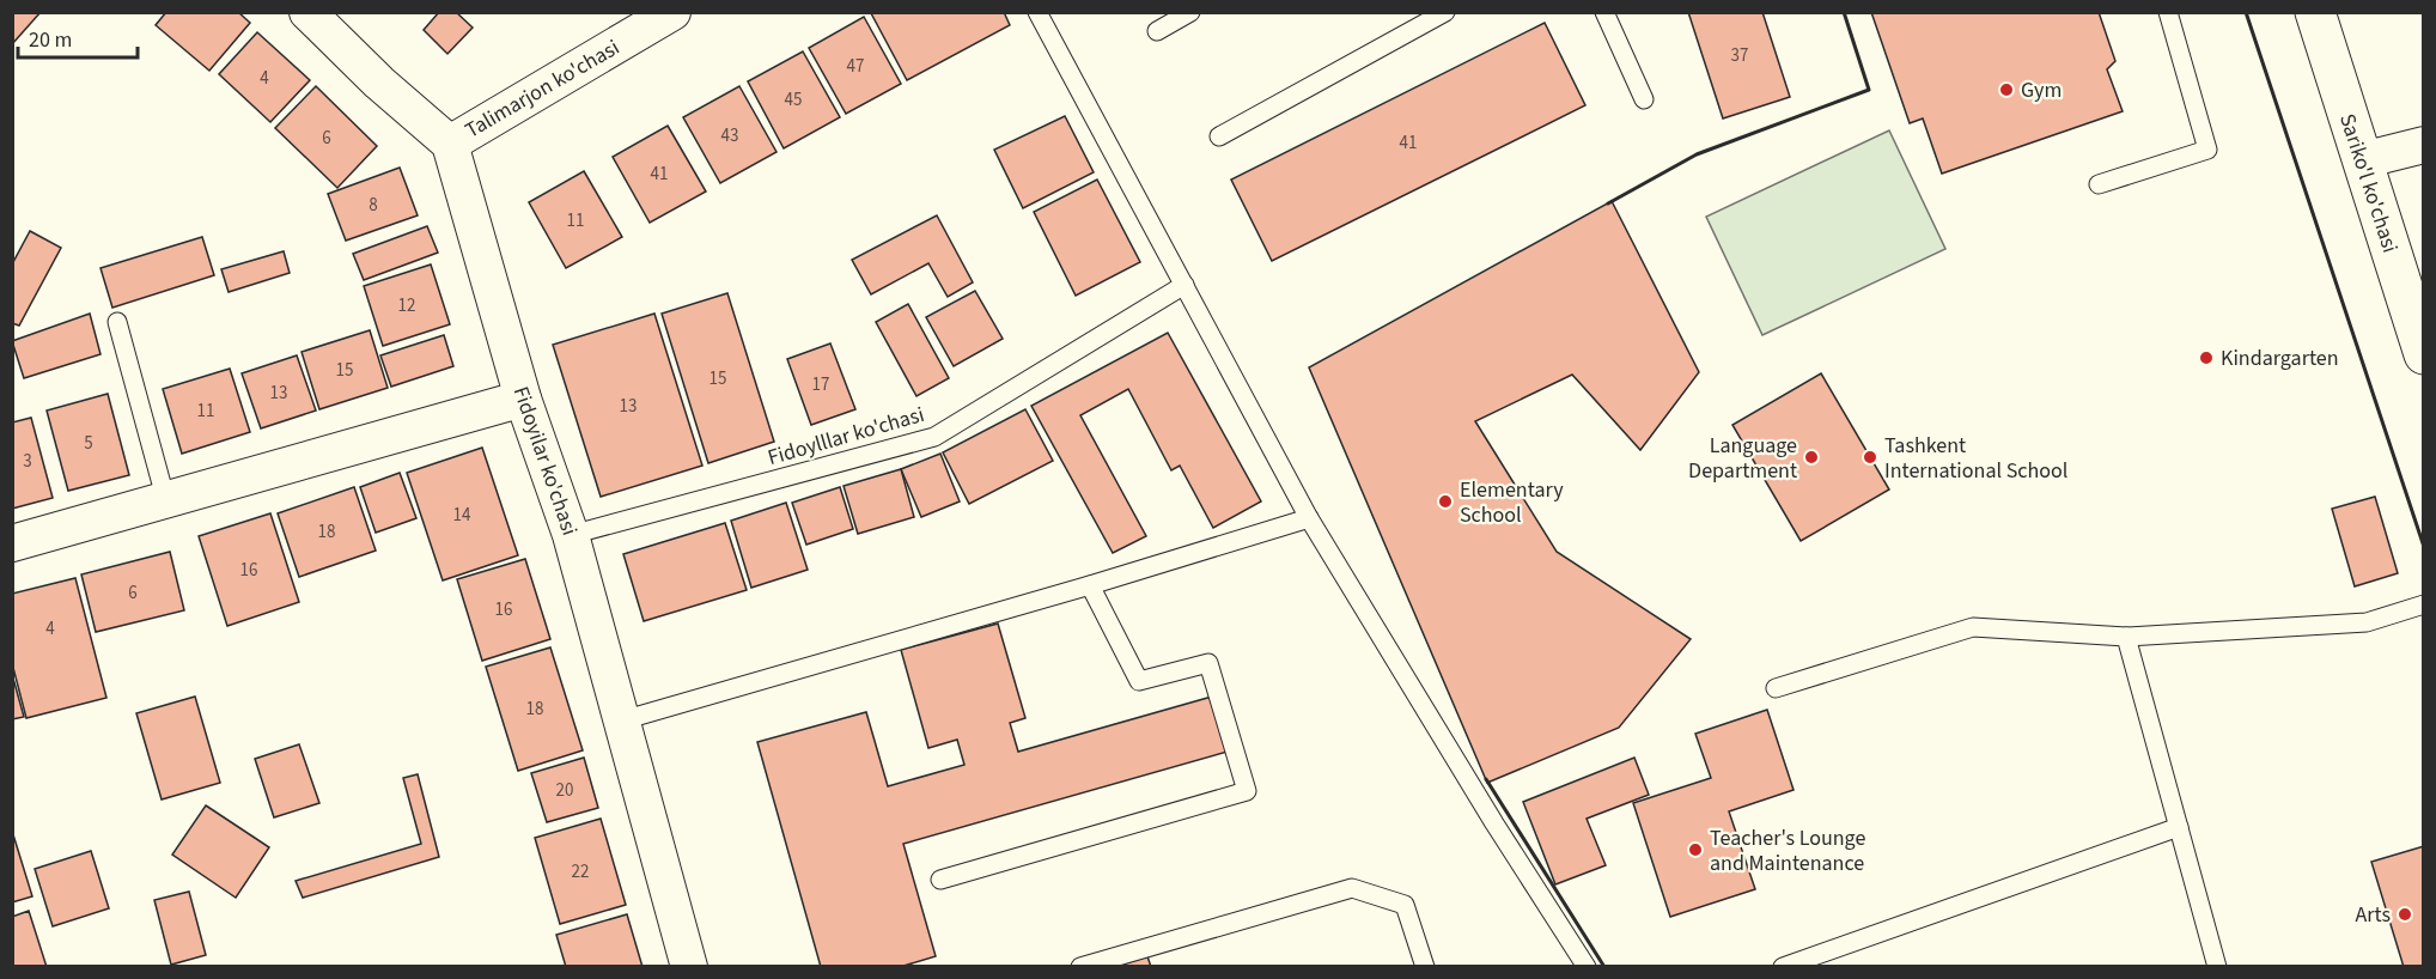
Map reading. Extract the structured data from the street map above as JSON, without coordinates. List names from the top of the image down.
{
  "streets": {
    "main road": ["Sariko'l ko'chasi"],
    "street": ["Talimarjon ko'chasi", "Fidoyilar ko'chasi"],
    "lane": ["Fidoylllar ko'chasi"]
  },
  "crossings": [
    ["Talimarjon ko'chasi", "Fidoyilar ko'chasi"],
    ["Fidoylllar ko'chasi", "Fidoyilar ko'chasi"]
  ],
  "places": [
    "Gym",
    "Kindargarten",
    "Language Department",
    "Tashkent International School",
    "Elementary School",
    "Teacher's Lounge and Maintenance",
    "Arts"
  ],
  "house_numbers": [
    "37",
    "47",
    "4",
    "45",
    "43",
    "6",
    "41",
    "41",
    "8",
    "11",
    "12",
    "15",
    "15",
    "17",
    "13",
    "13",
    "11",
    "5",
    "3",
    "14",
    "18",
    "16",
    "6",
    "16",
    "4",
    "18",
    "20",
    "22"
  ],
  "scale_bar": "20 m"
}
